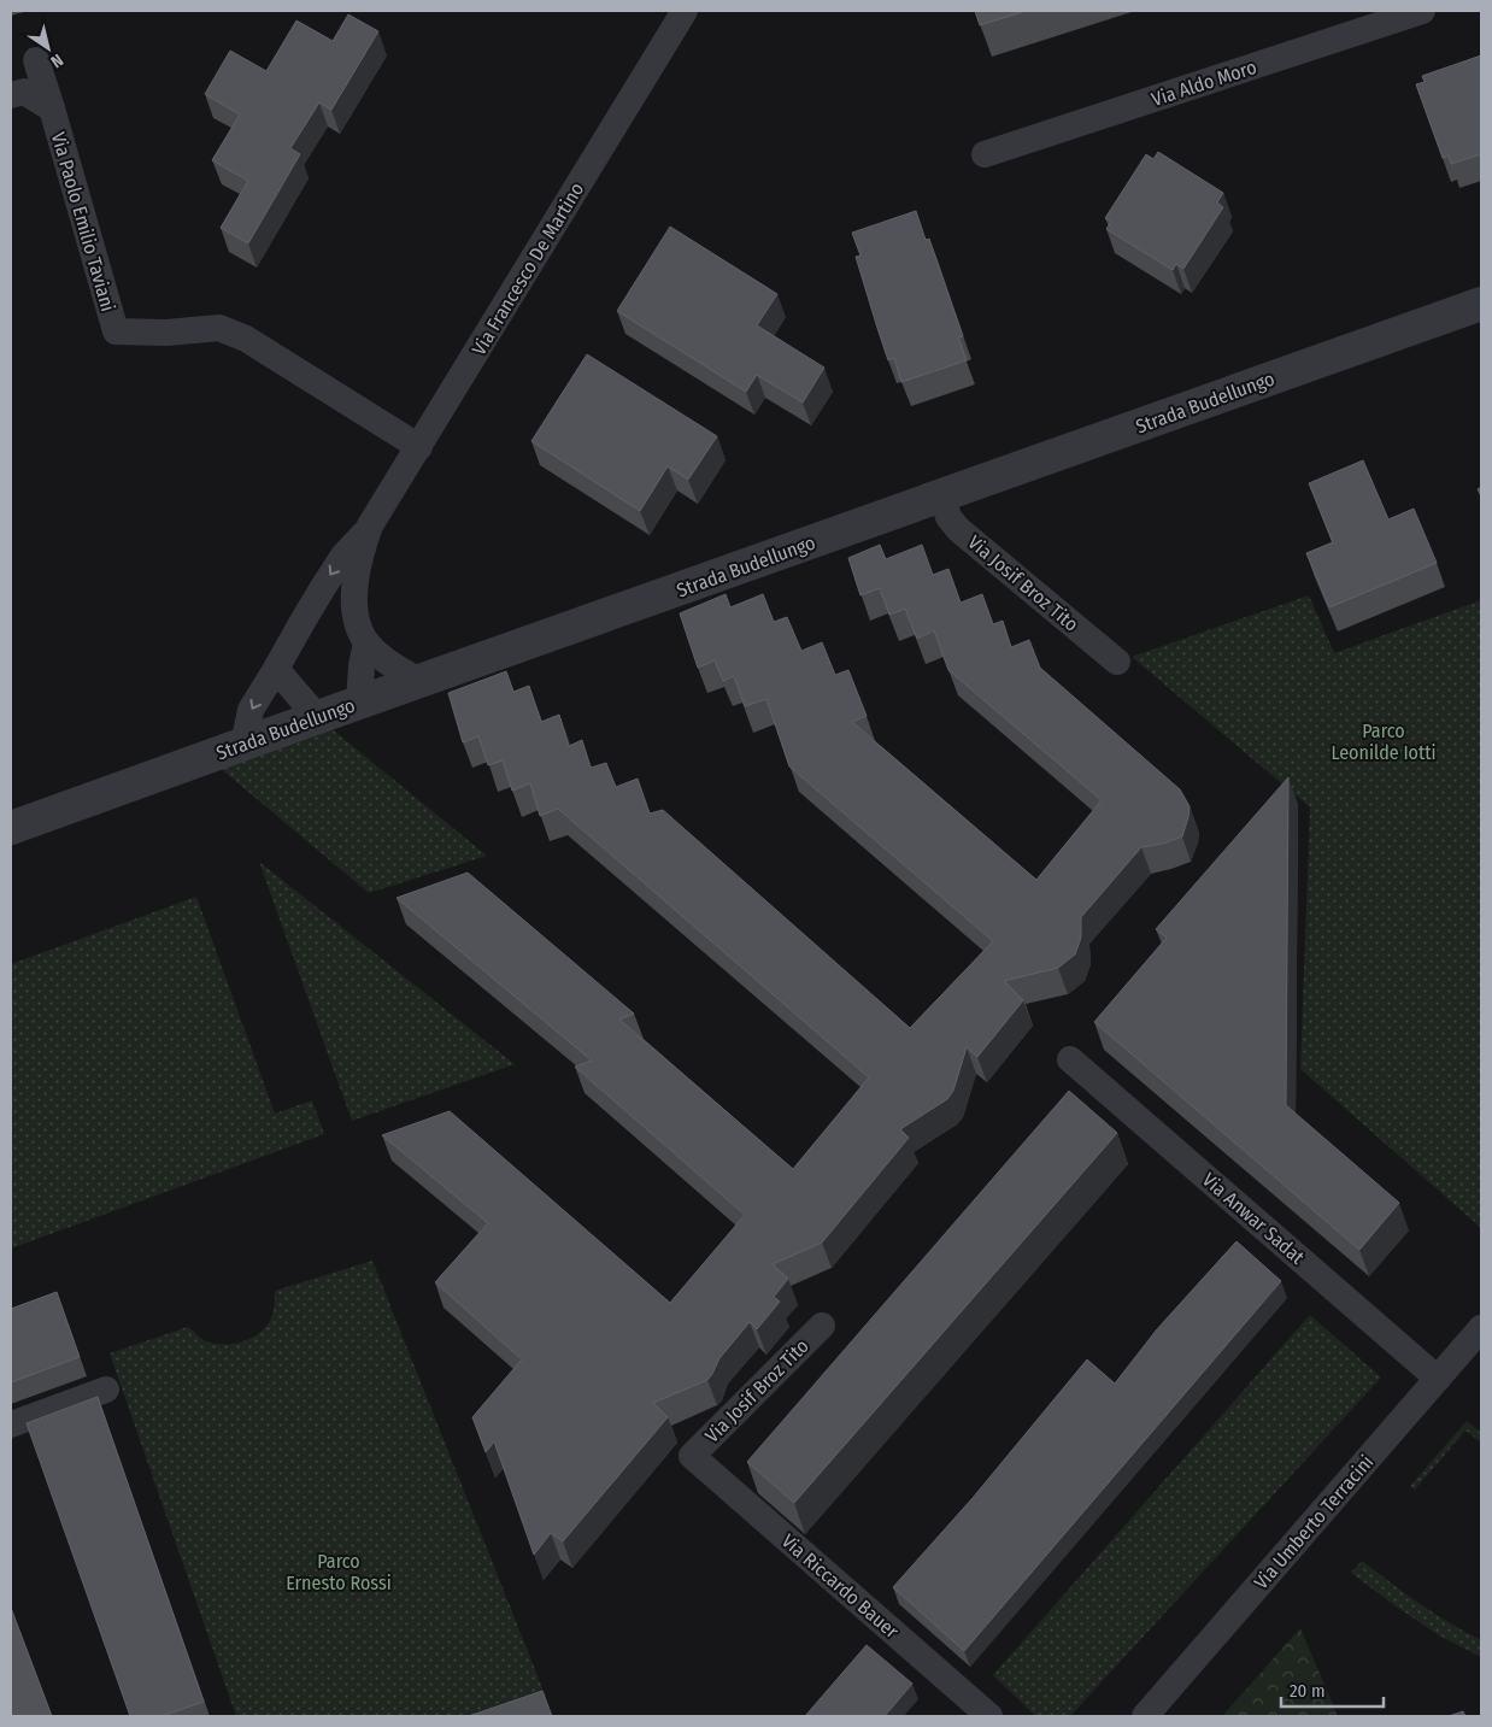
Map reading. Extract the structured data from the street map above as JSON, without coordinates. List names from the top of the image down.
{
  "streets": {
    "street": [
      "Via Aldo Moro",
      "Via Paolo Emilio Taviani",
      "Via Francesco De Martino",
      "Strada Budellungo",
      "Via Josif Broz Tito",
      "Via Anwar Sadat",
      "Via Umberto Terracini",
      "Via Riccardo Bauer"
    ]
  },
  "crossings": [
    ["Via Paolo Emilio Taviani", "Via Francesco De Martino"],
    ["Via Francesco De Martino", "Strada Budellungo"],
    ["Strada Budellungo", "Via Josif Broz Tito"],
    ["Via Josif Broz Tito", "Via Riccardo Bauer"],
    ["Via Anwar Sadat", "Via Umberto Terracini"]
  ],
  "parks": ["Parco Leonilde Iotti", "Parco Ernesto Rossi"],
  "scale_bar": "20 m",
  "north": "bottom right"
}
